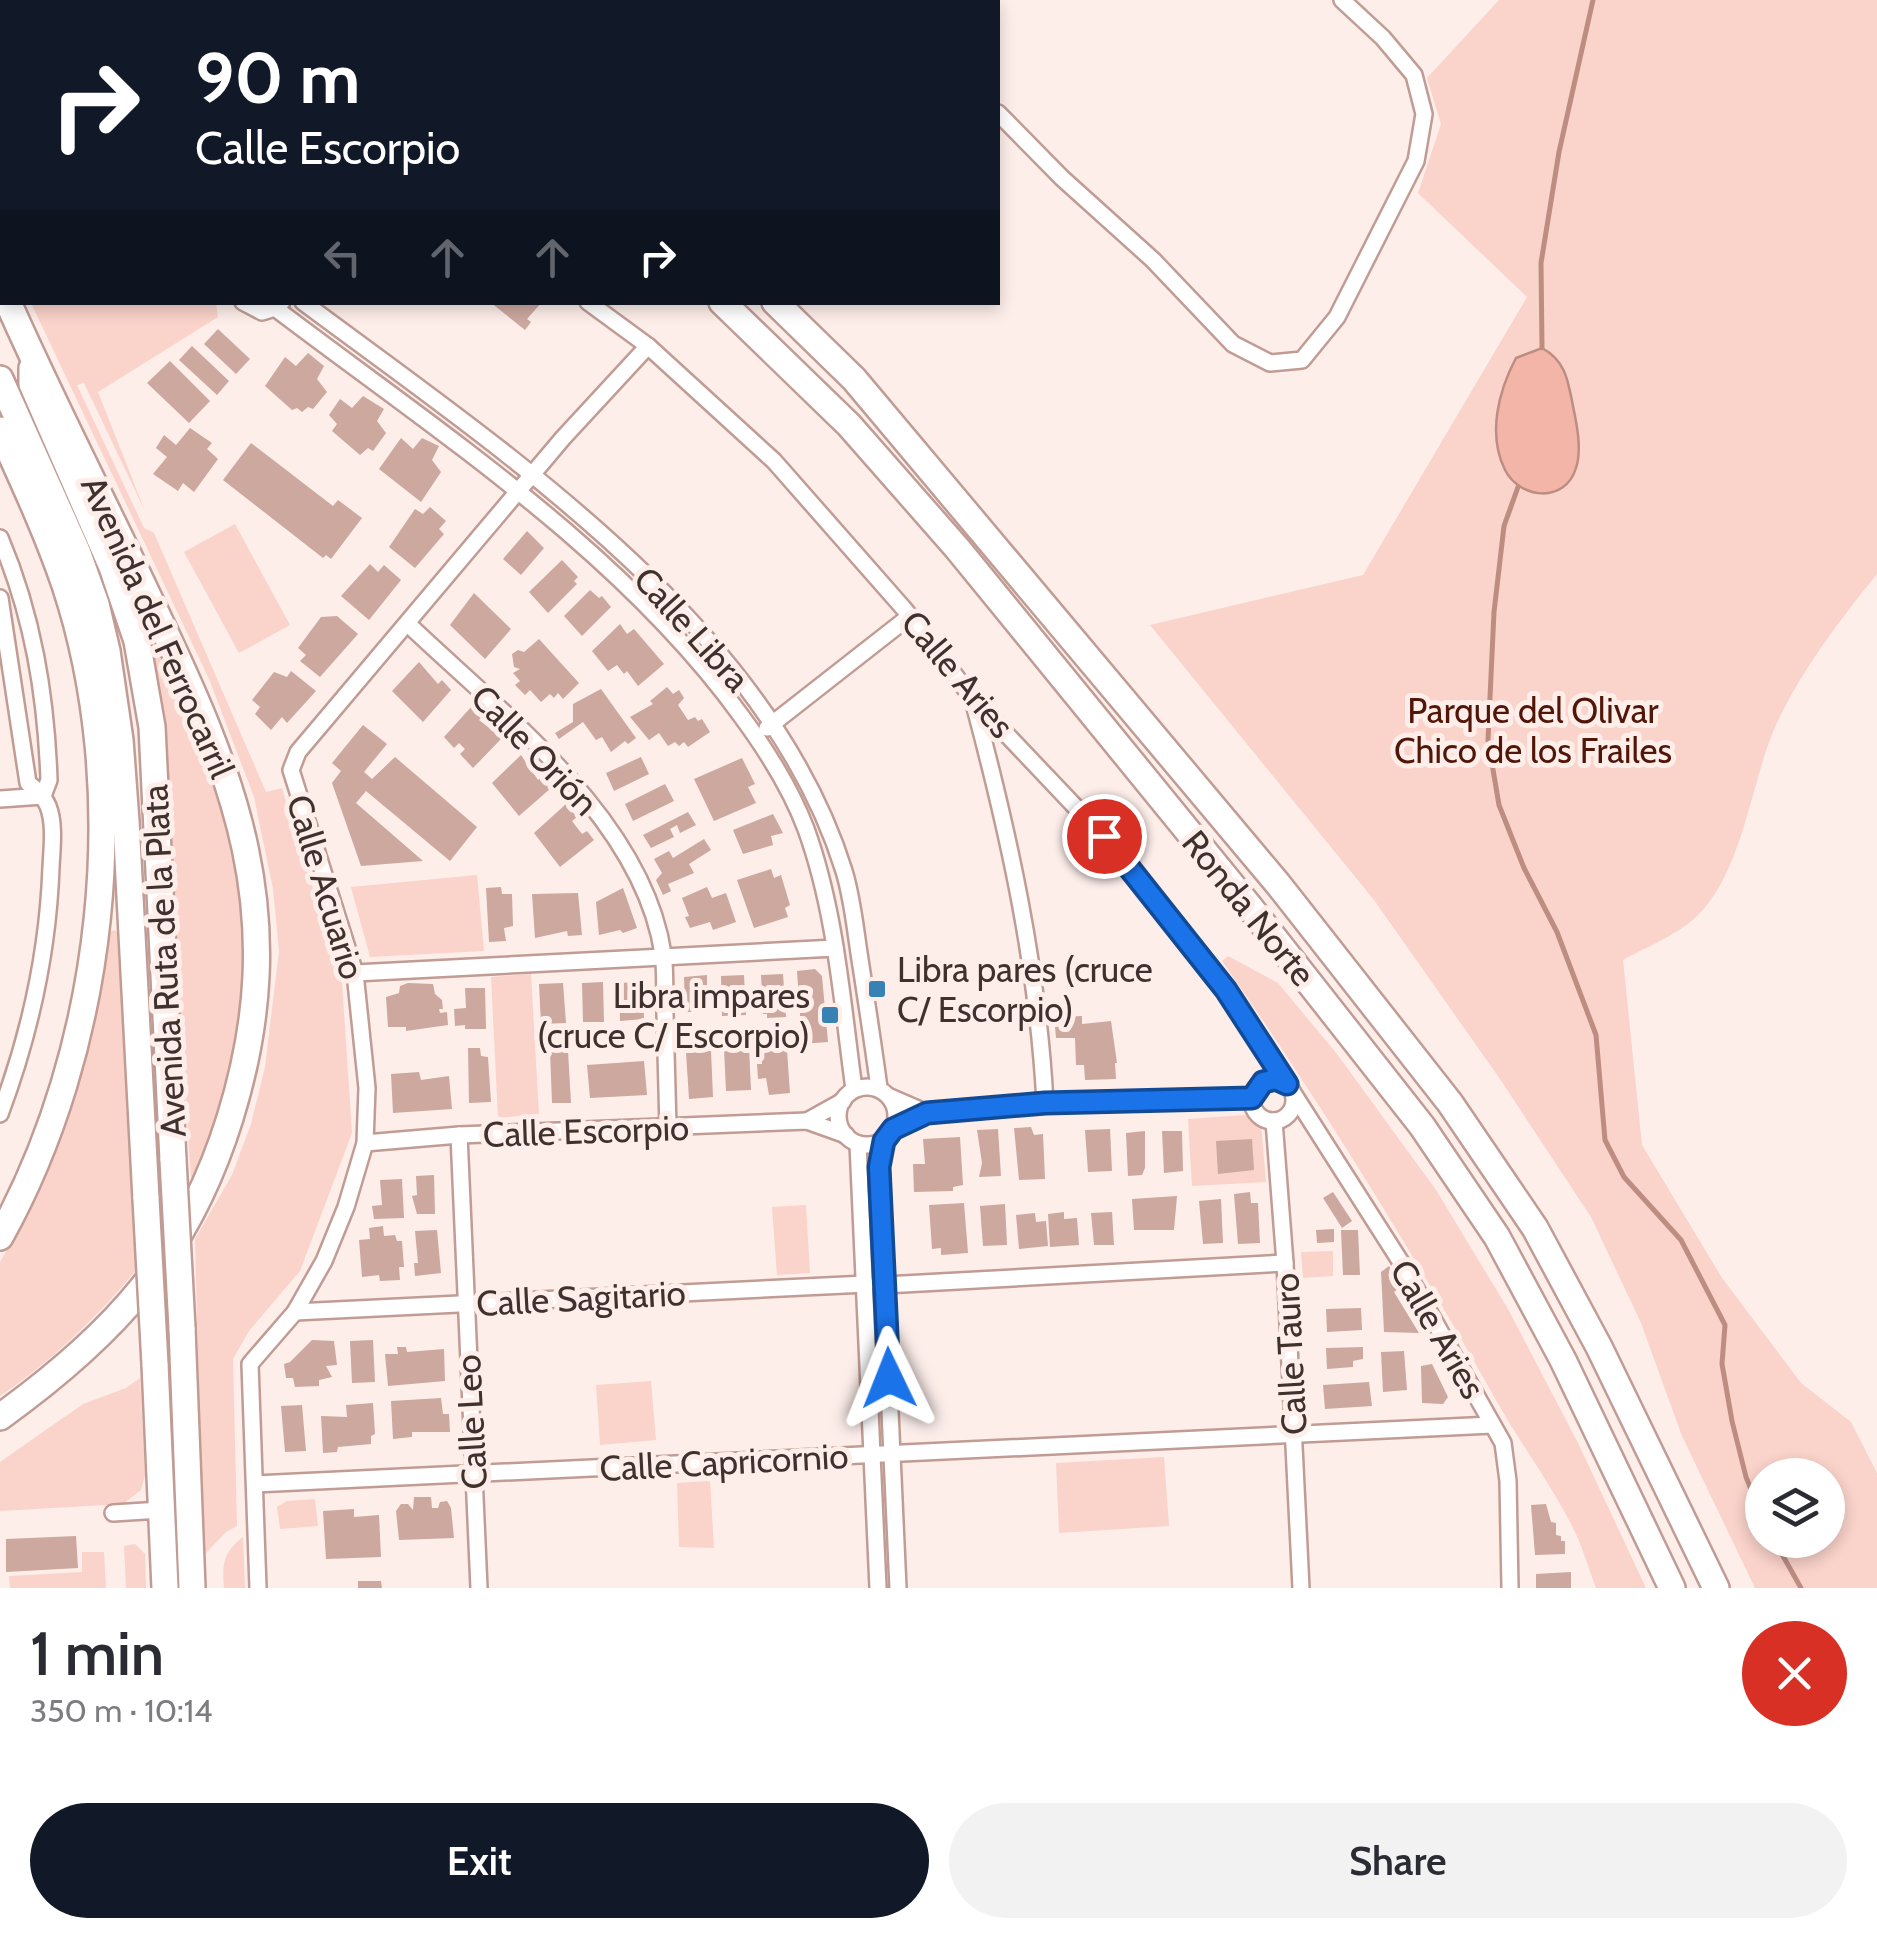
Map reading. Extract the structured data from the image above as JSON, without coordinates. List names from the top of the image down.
{
  "streets": {
    "main road": ["Avenida del Ferrocarril", "Ronda Norte", "Avenida Ruta de la Plata"],
    "street": [
      "Calle Libra",
      "Calle Aries",
      "Calle Orión",
      "Calle Acuario",
      "Calle Escorpio",
      "Calle Sagitario",
      "Calle Tauro",
      "Calle Leo",
      "Calle Capricornio"
    ]
  },
  "crossings": [
    ["Avenida del Ferrocarril", "Avenida Ruta de la Plata"],
    ["Calle Libra", "Calle Acuario"],
    ["Calle Libra", "Calle Escorpio"],
    ["Calle Aries", "Calle Acuario"],
    ["Calle Aries", "Calle Tauro"],
    ["Calle Aries", "Calle Capricornio"],
    ["Calle Orión", "Calle Acuario"],
    ["Calle Orión", "Calle Escorpio"],
    ["Calle Acuario", "Calle Escorpio"],
    ["Calle Acuario", "Calle Sagitario"],
    ["Calle Acuario", "Calle Capricornio"],
    ["Calle Escorpio", "Calle Leo"],
    ["Calle Sagitario", "Calle Leo"],
    ["Calle Tauro", "Calle Capricornio"],
    ["Calle Leo", "Calle Capricornio"]
  ],
  "parks": ["Parque del Olivar Chico de los Frailes"],
  "places": {
    "transit": ["Libra pares (cruce C/ Escorpio)", "Libra impares (cruce C/ Escorpio)"]
  },
  "page": {
    "turn": ["90 m", "Calle Escorpio"],
    "heading": ["1 min", "350 m · 10:14"],
    "buttons": ["Exit", "Share"]
  }
}
